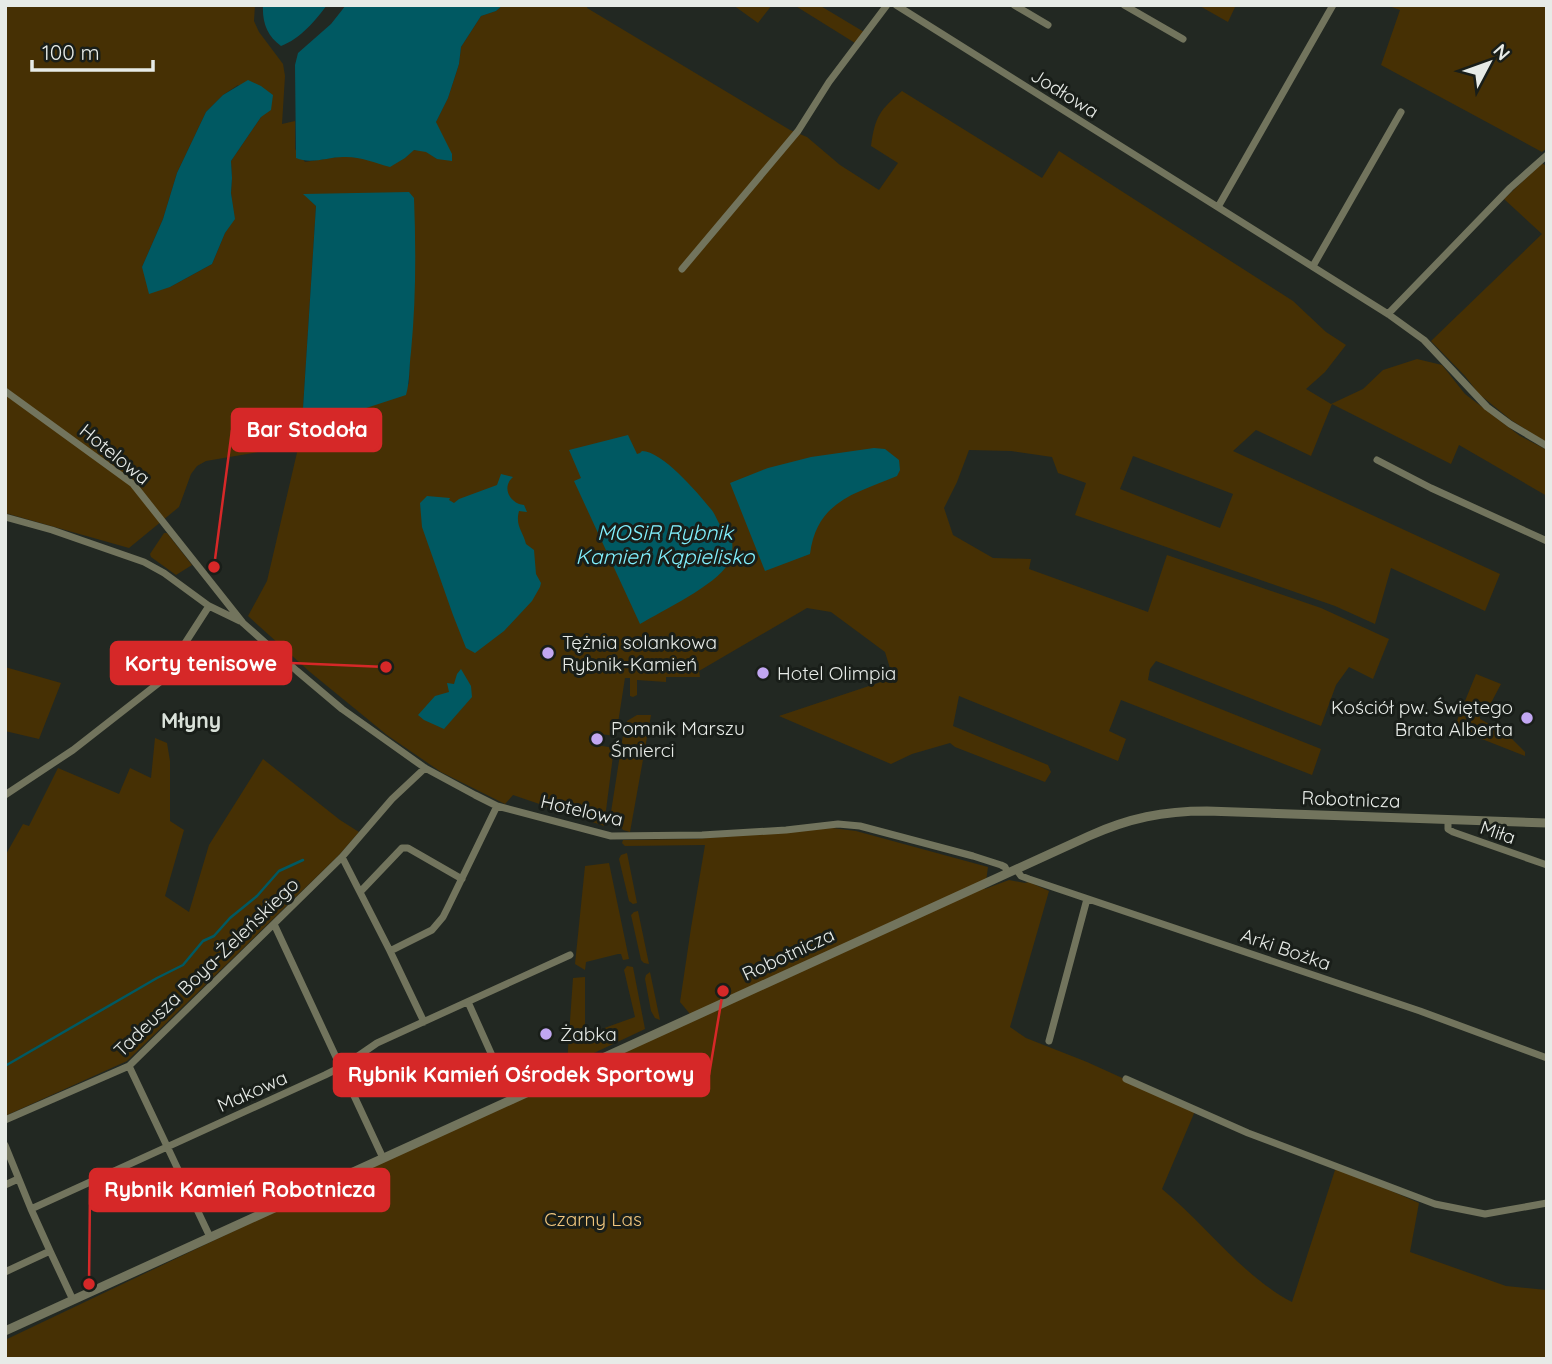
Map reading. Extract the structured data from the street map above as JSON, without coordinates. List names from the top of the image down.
{
  "streets": {
    "street": [
      "Jodłowa",
      "Hotelowa",
      "Robotnicza",
      "Miła",
      "Arki Bożka",
      "Tadeusza Boya-Żeleńskiego",
      "Makowa"
    ]
  },
  "crossings": [
    ["Hotelowa", "Robotnicza"],
    ["Hotelowa", "Arki Bożka"],
    ["Hotelowa", "Tadeusza Boya-Żeleńskiego"],
    ["Robotnicza", "Miła"],
    ["Robotnicza", "Arki Bożka"]
  ],
  "districts": ["Młyny"],
  "water": ["MOSiR Rybnik Kamień Kąpielisko"],
  "parks": ["Czarny Las"],
  "places": [
    "Bar Stodoła",
    "Tężnia solankowa Rybnik-Kamień",
    "Korty tenisowe",
    "Hotel Olimpia",
    "Kościół pw. Świętego Brata Alberta",
    "Pomnik Marszu Śmierci",
    "Rybnik Kamień Ośrodek Sportowy",
    "Żabka",
    "Rybnik Kamień Robotnicza"
  ],
  "scale_bar": "100 m",
  "north": "top right"
}
